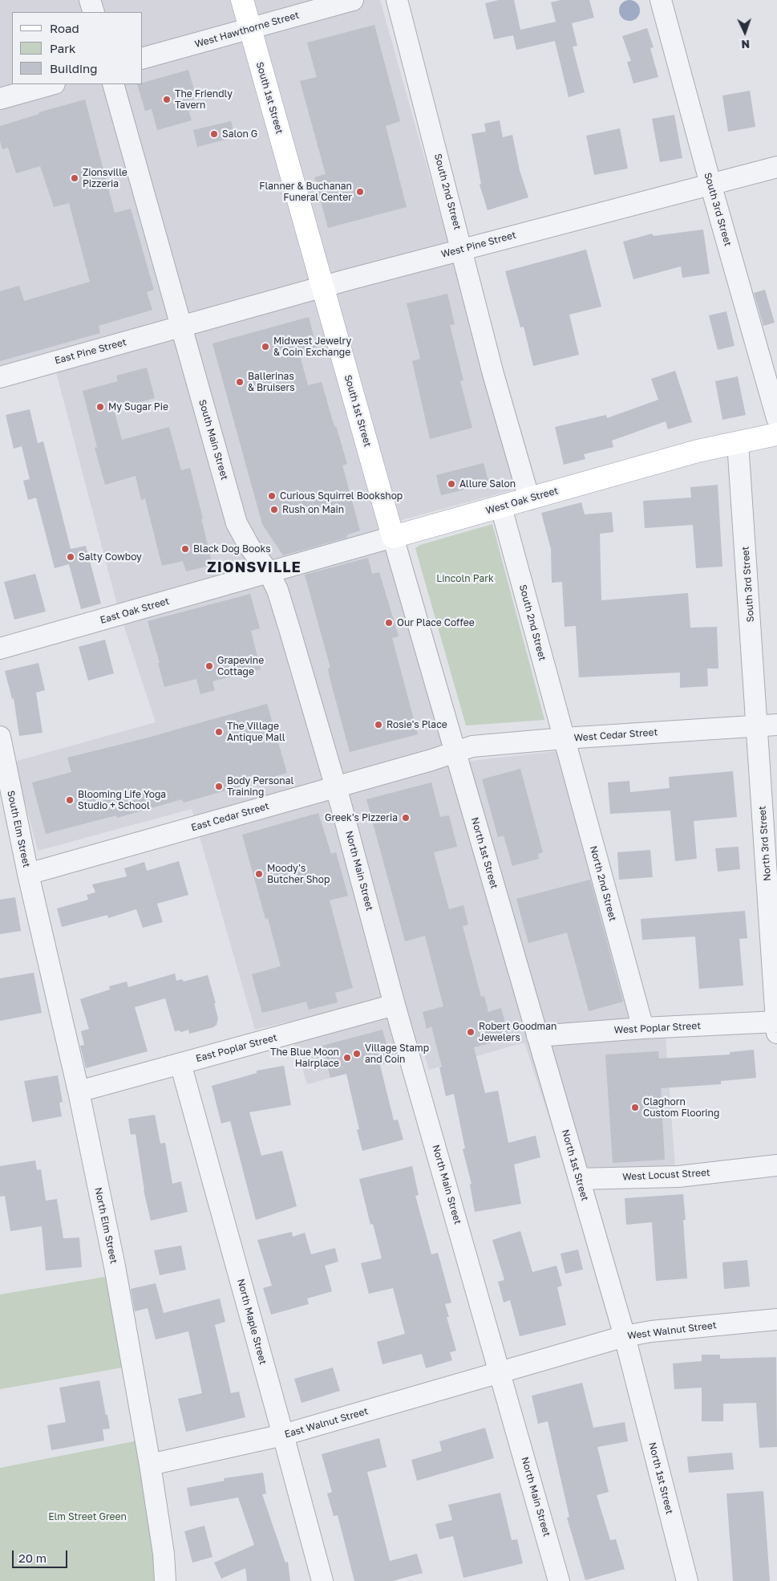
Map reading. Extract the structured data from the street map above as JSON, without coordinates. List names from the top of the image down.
{
  "streets": {
    "main road": ["South 1st Street", "West Oak Street"],
    "street": [
      "West Hawthorne Street",
      "South 2nd Street",
      "South 3rd Street",
      "West Pine Street",
      "East Pine Street",
      "South Main Street",
      "East Oak Street",
      "West Cedar Street",
      "East Cedar Street",
      "South Elm Street",
      "North 3rd Street",
      "North 1st Street",
      "North Main Street",
      "North 2nd Street",
      "West Poplar Street",
      "East Poplar Street",
      "West Locust Street",
      "North Elm Street",
      "North Maple Street",
      "West Walnut Street",
      "East Walnut Street"
    ]
  },
  "crossings": [
    ["West Hawthorne Street", "South 1st Street"],
    ["South 1st Street", "West Pine Street"],
    ["South 1st Street", "West Oak Street"],
    ["South 1st Street", "West Cedar Street"],
    ["South 1st Street", "East Cedar Street"],
    ["South 1st Street", "North 1st Street"],
    ["South 2nd Street", "West Pine Street"],
    ["South 2nd Street", "West Oak Street"],
    ["South 2nd Street", "West Cedar Street"],
    ["South 2nd Street", "North 2nd Street"],
    ["South 3rd Street", "West Pine Street"],
    ["South 3rd Street", "West Oak Street"],
    ["South 3rd Street", "West Cedar Street"],
    ["South 3rd Street", "North 3rd Street"],
    ["West Pine Street", "East Pine Street"],
    ["West Pine Street", "South Main Street"],
    ["East Pine Street", "South Main Street"],
    ["South Main Street", "West Oak Street"],
    ["South Main Street", "East Oak Street"],
    ["South Main Street", "East Cedar Street"],
    ["South Main Street", "North Main Street"],
    ["West Oak Street", "East Oak Street"],
    ["West Cedar Street", "East Cedar Street"],
    ["West Cedar Street", "North 3rd Street"],
    ["West Cedar Street", "North 1st Street"],
    ["West Cedar Street", "North 2nd Street"],
    ["East Cedar Street", "South Elm Street"],
    ["East Cedar Street", "North 1st Street"],
    ["East Cedar Street", "North Main Street"],
    ["East Cedar Street", "North Elm Street"],
    ["South Elm Street", "North Elm Street"],
    ["North 3rd Street", "West Poplar Street"],
    ["North 1st Street", "West Poplar Street"],
    ["North 1st Street", "West Locust Street"],
    ["North 1st Street", "West Walnut Street"],
    ["North Main Street", "East Poplar Street"],
    ["North Main Street", "West Walnut Street"],
    ["North Main Street", "East Walnut Street"],
    ["North 2nd Street", "West Poplar Street"],
    ["East Poplar Street", "North Elm Street"],
    ["East Poplar Street", "North Maple Street"],
    ["North Elm Street", "East Walnut Street"],
    ["North Maple Street", "East Walnut Street"],
    ["West Walnut Street", "East Walnut Street"]
  ],
  "districts": ["ZIONSVILLE"],
  "parks": ["Lincoln Park", "Elm Street Green"],
  "places": [
    "The Friendly Tavern",
    "Salon G",
    "Zionsville Pizzeria",
    "Flanner & Buchanan Funeral Center",
    "Midwest Jewelry & Coin Exchange",
    "Ballerinas & Bruisers",
    "My Sugar Pie",
    "Allure Salon",
    "Curious Squirrel Bookshop",
    "Rush on Main",
    "Black Dog Books",
    "Salty Cowboy",
    "Our Place Coffee",
    "Grapevine Cottage",
    "Rosie's Place",
    "The Village Antique Mall",
    "Body Personal Training",
    "Blooming Life Yoga Studio + School",
    "Greek's Pizzeria",
    "Moody's Butcher Shop",
    "Robert Goodman Jewelers",
    "Village Stamp and Coin",
    "The Blue Moon Hairplace",
    "Claghorn Custom Flooring"
  ],
  "legend": ["Road", "Park", "Building"],
  "scale_bar": "20 m",
  "north": "bottom"
}
